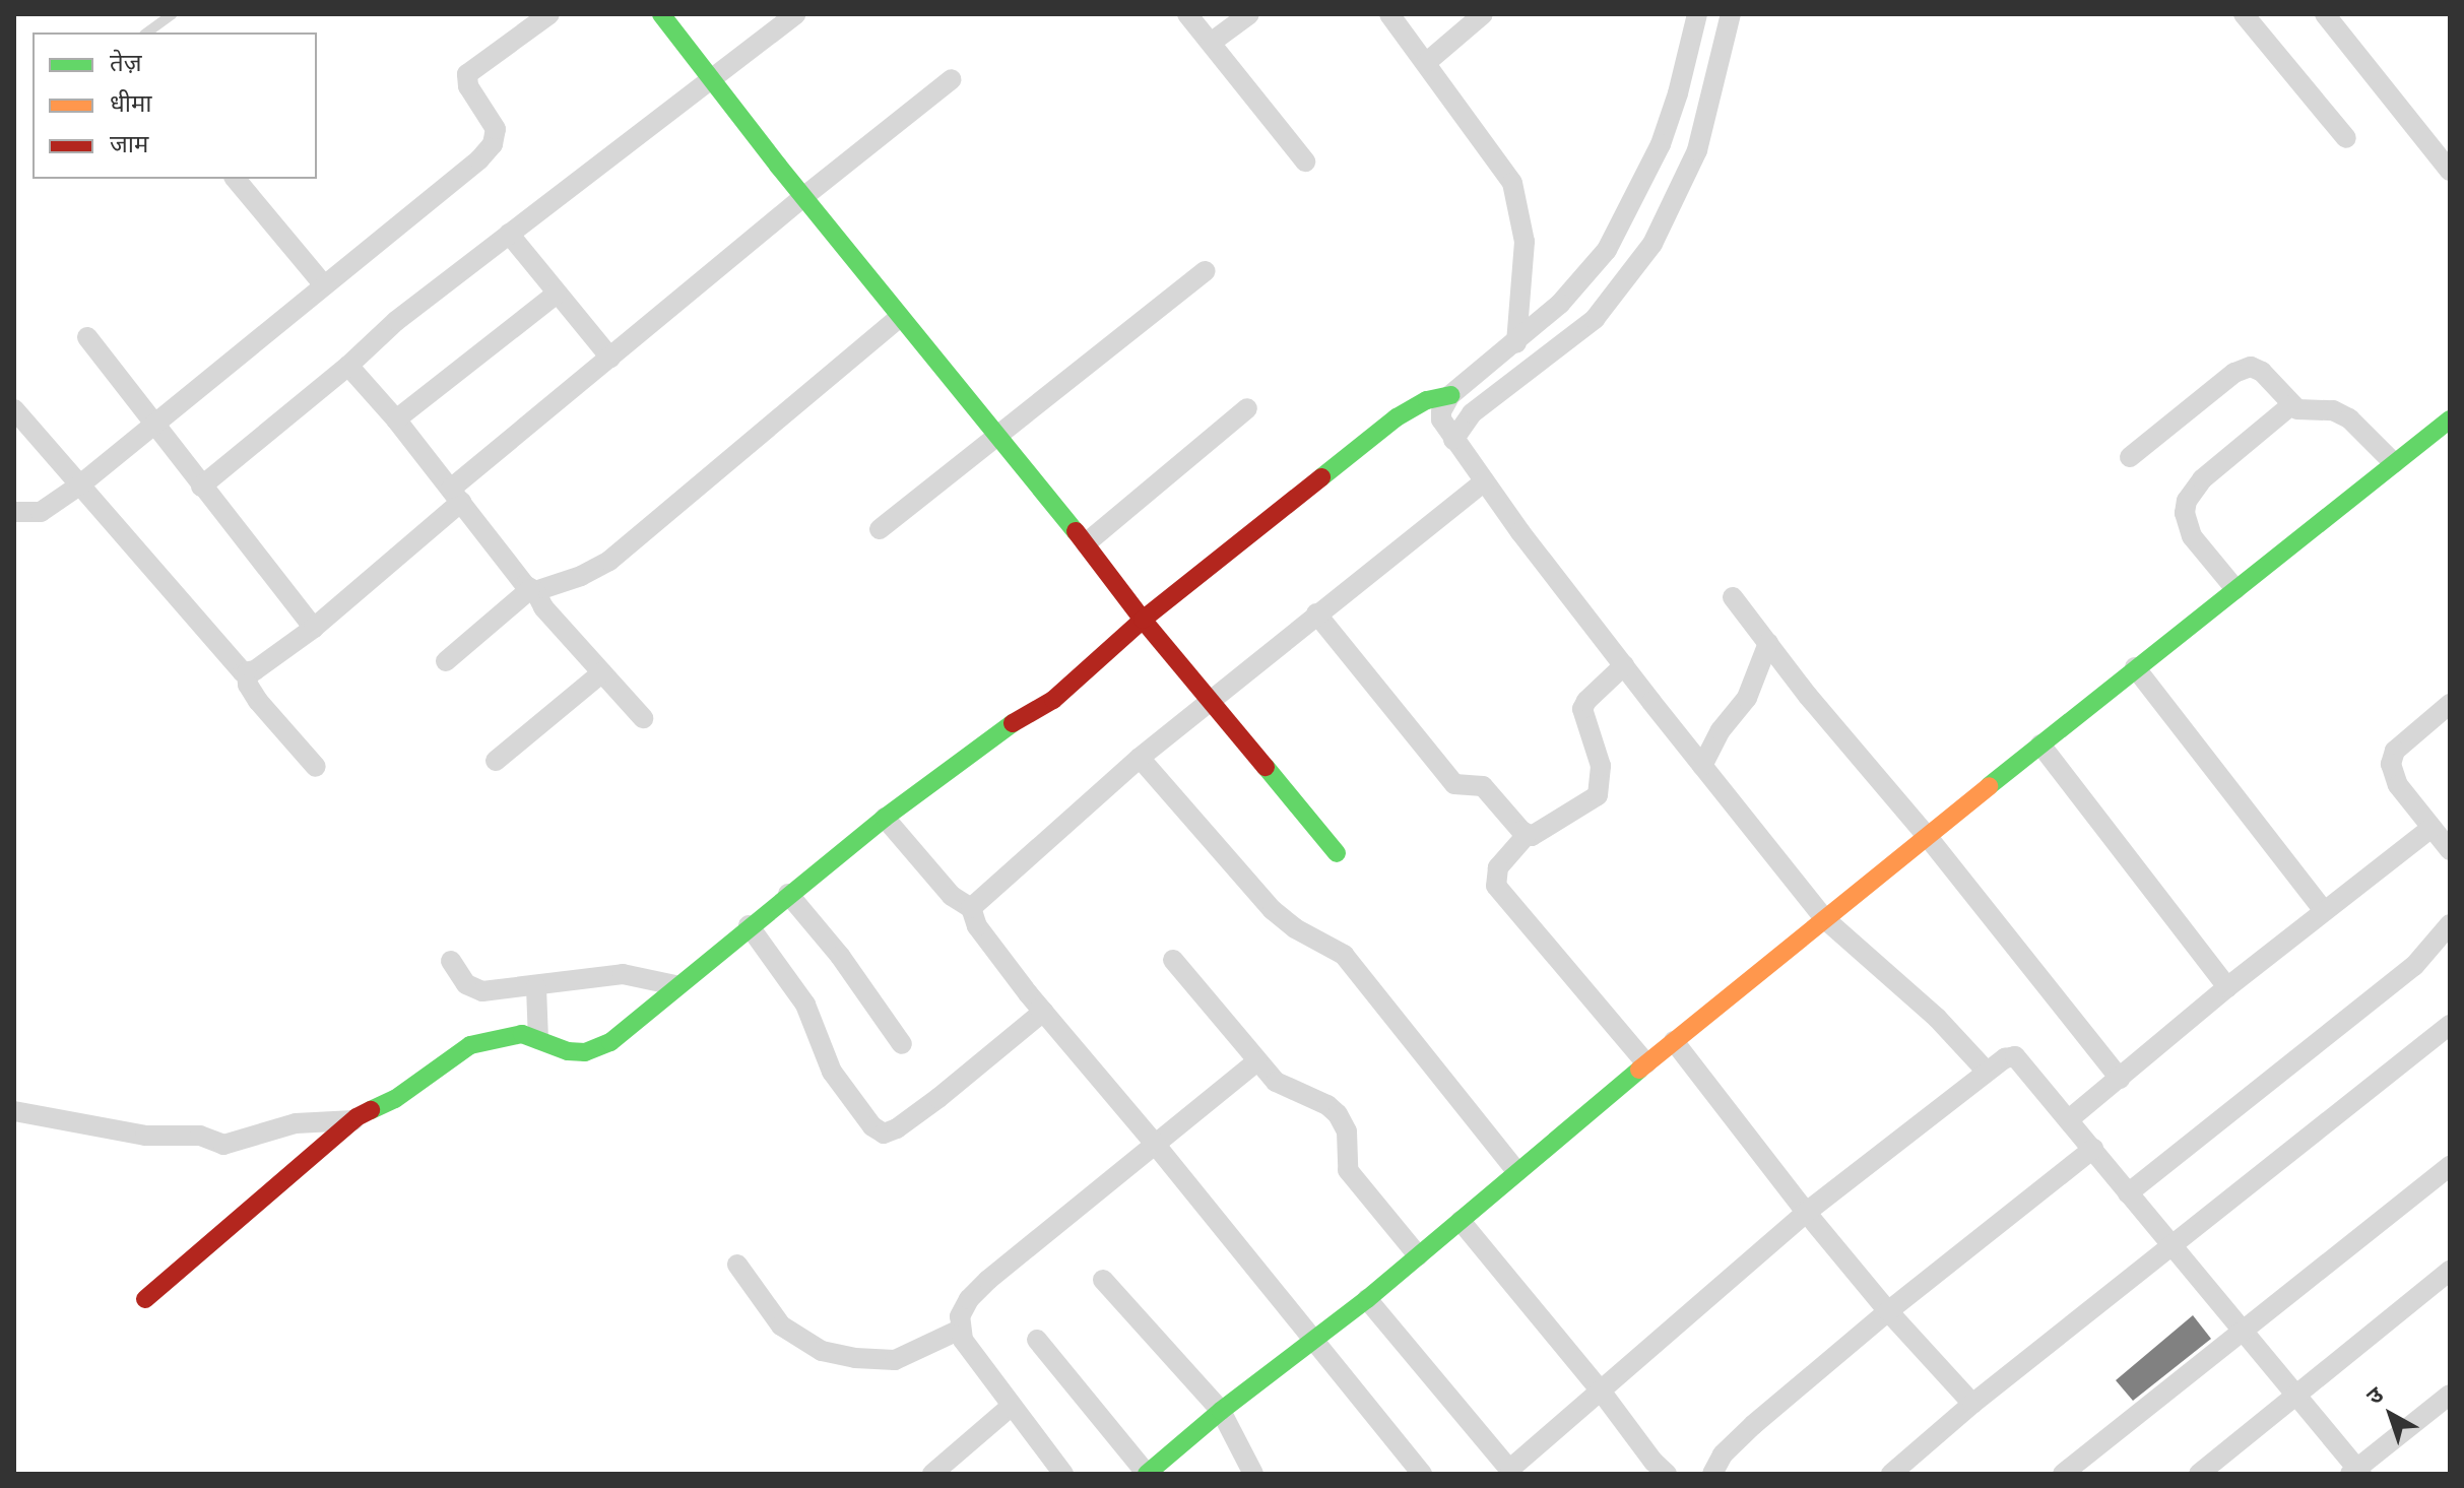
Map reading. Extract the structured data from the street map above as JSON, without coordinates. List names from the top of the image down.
{
  "legend": ["तेज़", "धीमा", "जाम"],
  "north": "top left"
}
